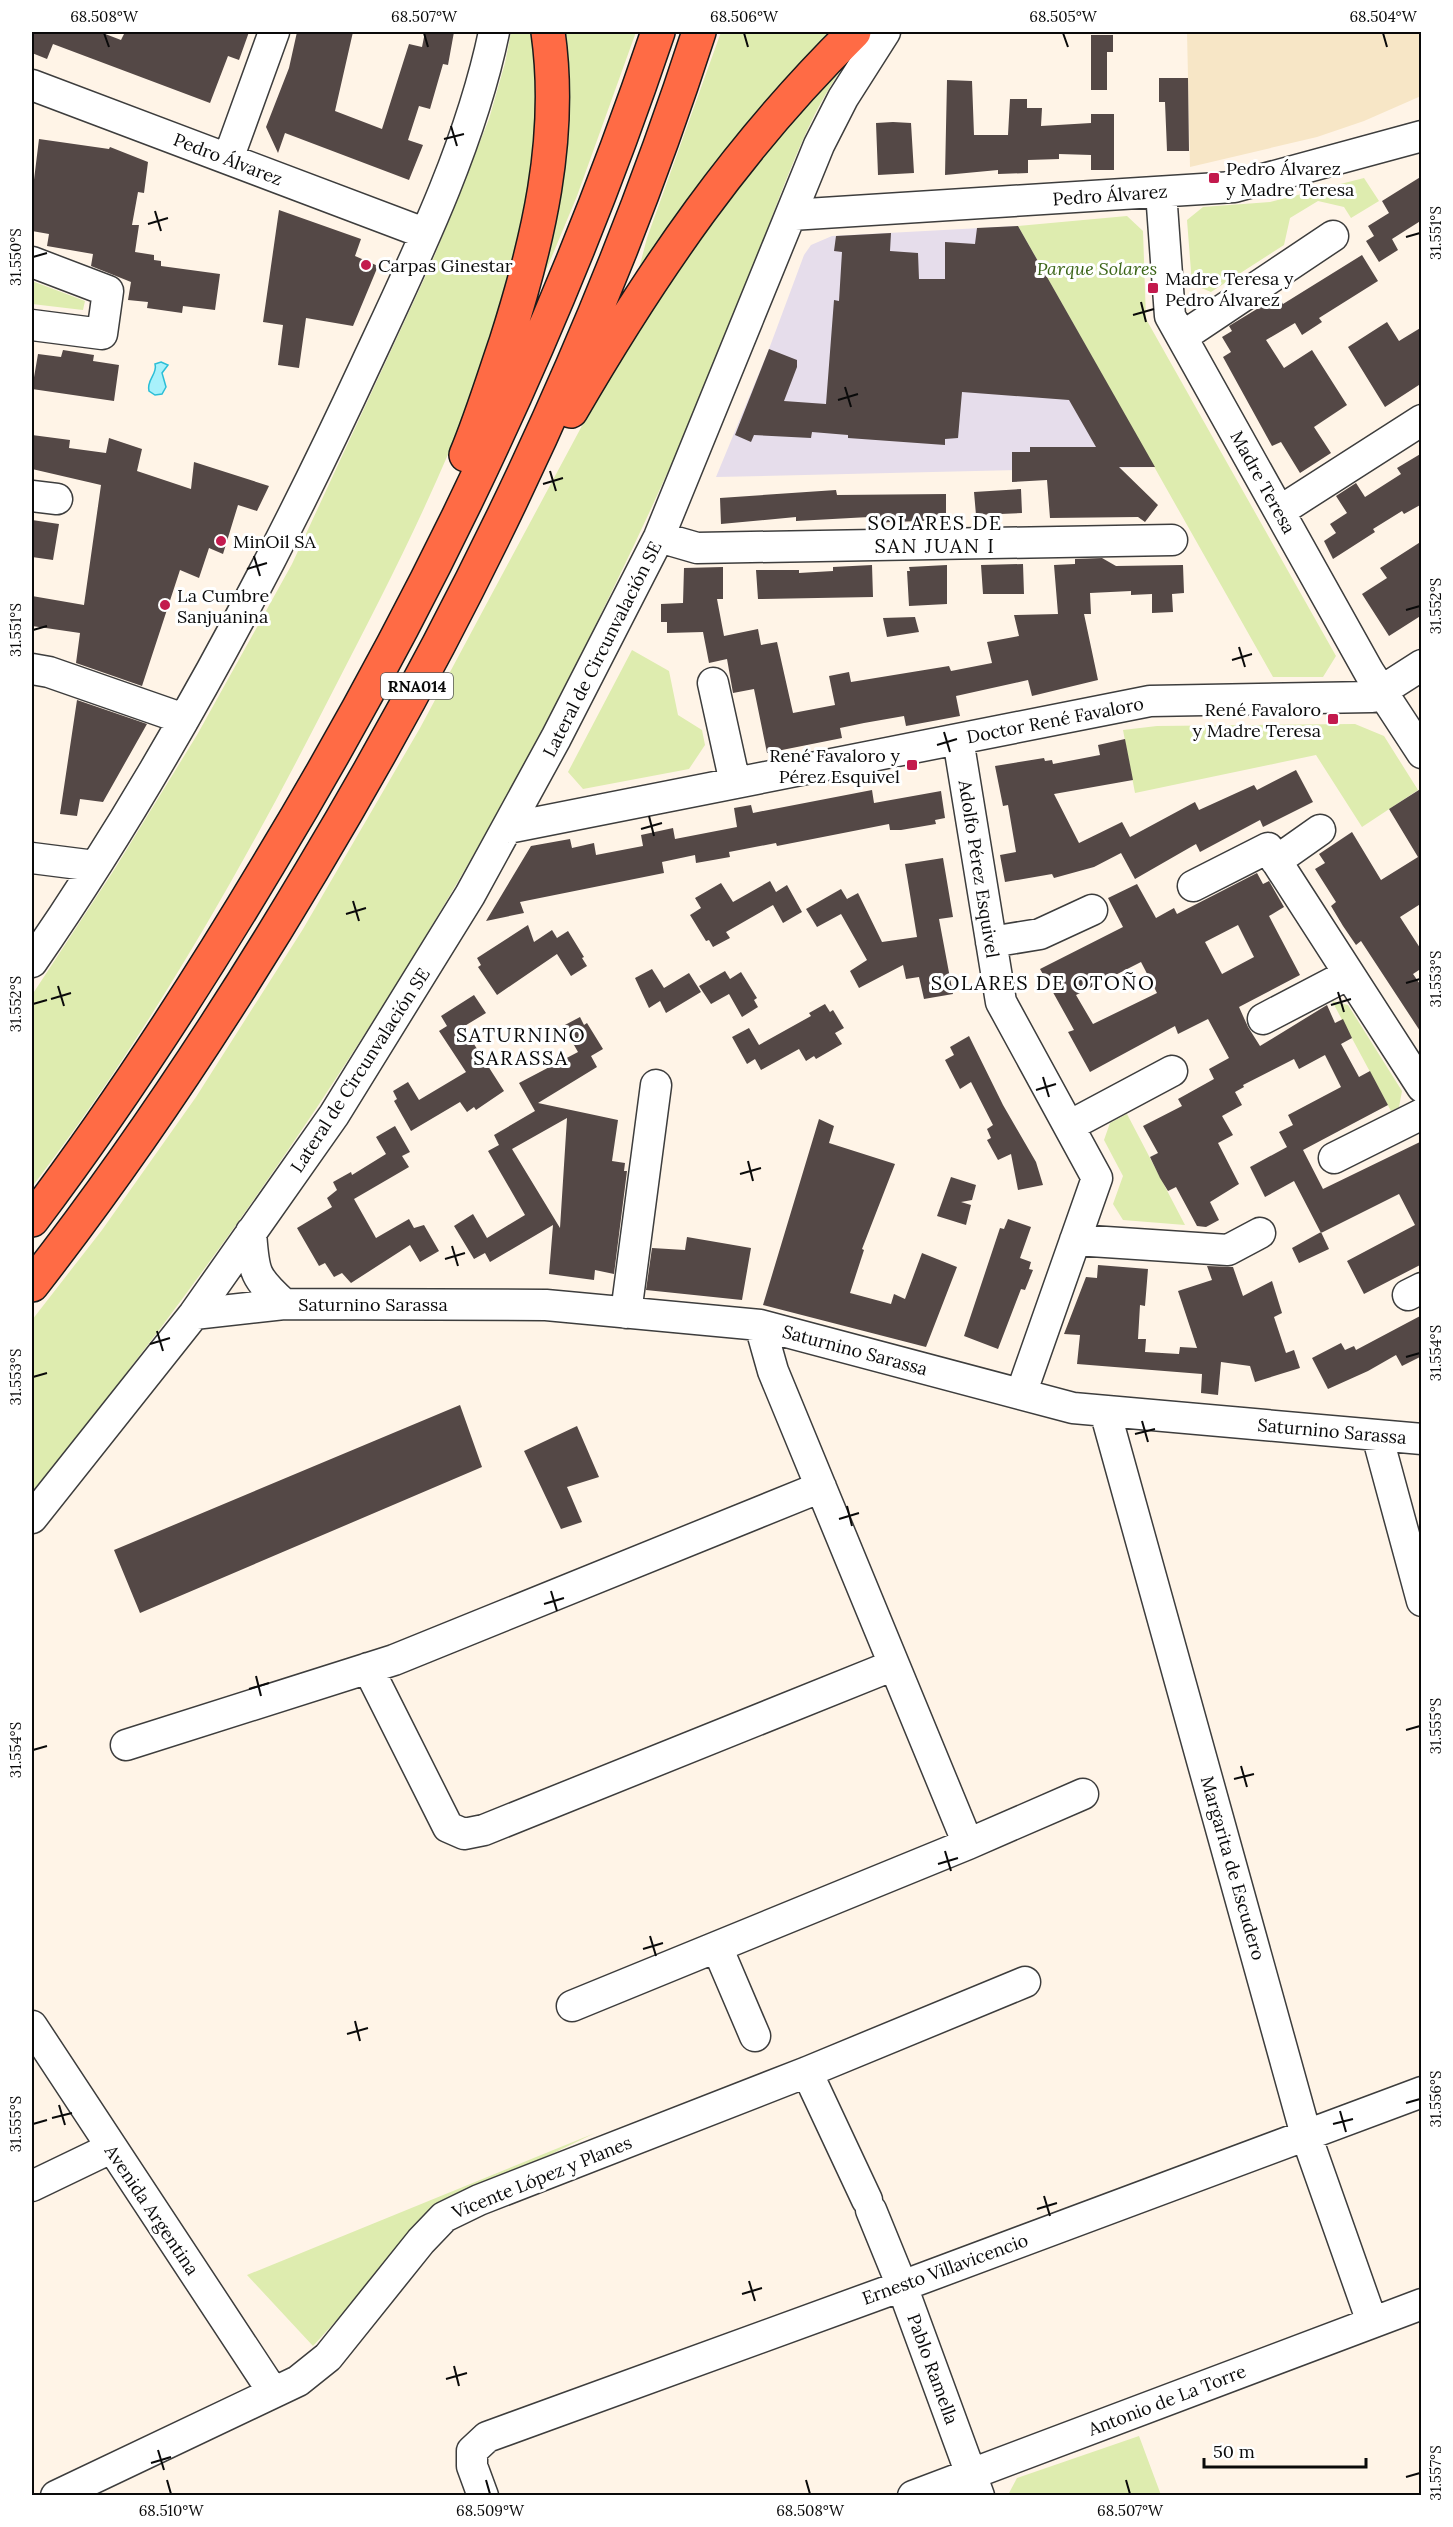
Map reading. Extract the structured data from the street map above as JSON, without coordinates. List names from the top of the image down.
{
  "streets": {
    "highway": ["RNA014"],
    "street": [
      "Pedro Álvarez",
      "Madre Teresa",
      "Lateral de Circunvalación SE",
      "Doctor René Favaloro",
      "Adolfo Pérez Esquivel",
      "Saturnino Sarassa",
      "Margarita de Escudero",
      "Vicente López y Planes",
      "Avenida Argentina",
      "Ernesto Villavicencio",
      "Pablo Ramella",
      "Antonio de La Torre"
    ]
  },
  "crossings": [
    ["Pedro Álvarez", "Madre Teresa"],
    ["Pedro Álvarez", "Lateral de Circunvalación SE"],
    ["Madre Teresa", "Doctor René Favaloro"],
    ["Lateral de Circunvalación SE", "Doctor René Favaloro"],
    ["Lateral de Circunvalación SE", "Saturnino Sarassa"],
    ["Doctor René Favaloro", "Adolfo Pérez Esquivel"],
    ["Adolfo Pérez Esquivel", "Saturnino Sarassa"],
    ["Saturnino Sarassa", "Margarita de Escudero"],
    ["Margarita de Escudero", "Ernesto Villavicencio"],
    ["Margarita de Escudero", "Antonio de La Torre"],
    ["Vicente López y Planes", "Avenida Argentina"],
    ["Vicente López y Planes", "Pablo Ramella"],
    ["Ernesto Villavicencio", "Pablo Ramella"],
    ["Pablo Ramella", "Antonio de La Torre"]
  ],
  "districts": ["SOLARES DE SAN JUAN I", "SOLARES DE OTOÑO", "SATURNINO SARASSA"],
  "parks": ["Parque Solares"],
  "places": {
    "transit": [
      "Pedro Álvarez y Madre Teresa",
      "Madre Teresa y Pedro Álvarez",
      "René Favaloro y Madre Teresa",
      "René Favaloro y Pérez Esquivel"
    ],
    "other": ["Carpas Ginestar", "MinOil SA", "La Cumbre Sanjuanina"]
  },
  "scale_bar": "50 m",
  "coordinates": [
    "68.508°W",
    "68.507°W",
    "68.506°W",
    "68.505°W",
    "68.504°W",
    "31.551°S",
    "31.550°S",
    "31.552°S",
    "31.553°S",
    "31.554°S",
    "31.555°S",
    "31.556°S",
    "31.557°S",
    "68.510°W",
    "68.509°W"
  ]
}
